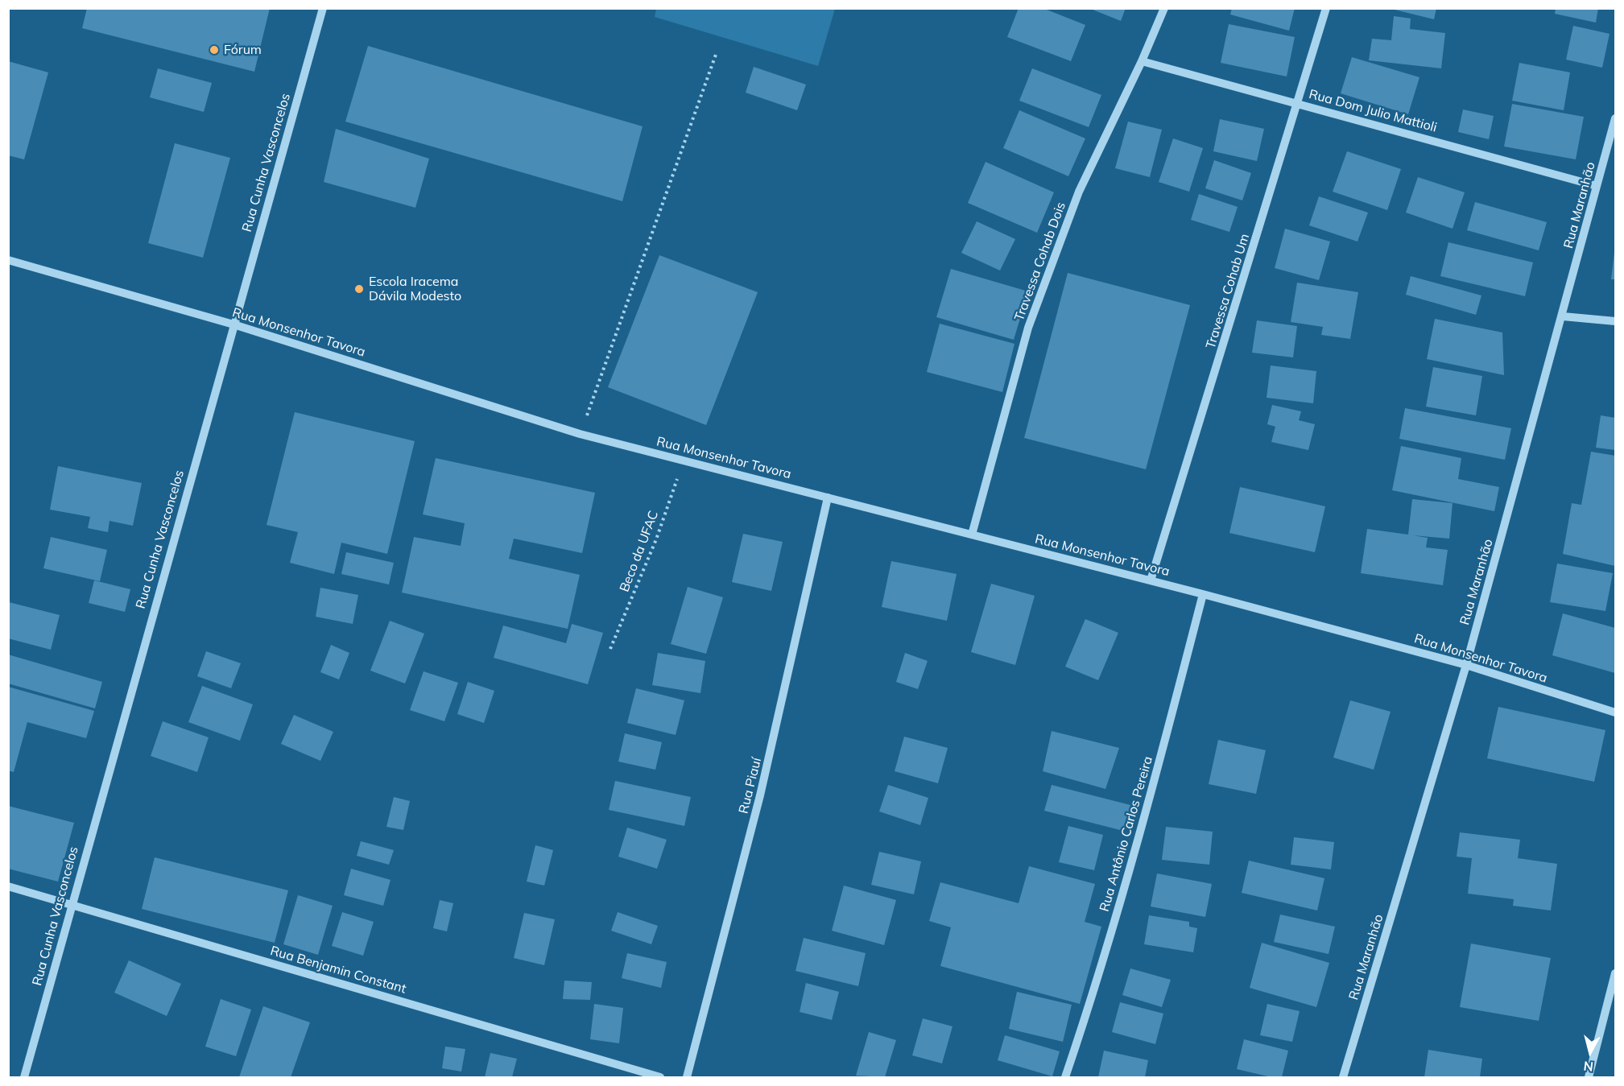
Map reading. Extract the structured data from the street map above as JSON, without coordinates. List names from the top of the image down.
{
  "streets": {
    "street": [
      "Rua Dom Julio Mattioli",
      "Rua Cunha Vasconcelos",
      "Rua Maranhão",
      "Travessa Cohab Dois",
      "Travessa Cohab Um",
      "Rua Monsenhor Tavora",
      "Rua Piauí",
      "Rua Antônio Carlos Pereira",
      "Rua Benjamin Constant"
    ],
    "path": ["Beco da UFAC"]
  },
  "crossings": [
    ["Rua Dom Julio Mattioli", "Rua Maranhão"],
    ["Rua Dom Julio Mattioli", "Travessa Cohab Dois"],
    ["Rua Dom Julio Mattioli", "Travessa Cohab Um"],
    ["Rua Cunha Vasconcelos", "Rua Monsenhor Tavora"],
    ["Rua Cunha Vasconcelos", "Rua Benjamin Constant"],
    ["Rua Maranhão", "Rua Monsenhor Tavora"],
    ["Travessa Cohab Dois", "Rua Monsenhor Tavora"],
    ["Travessa Cohab Um", "Rua Monsenhor Tavora"],
    ["Rua Monsenhor Tavora", "Beco da UFAC"],
    ["Rua Monsenhor Tavora", "Rua Piauí"],
    ["Rua Monsenhor Tavora", "Rua Antônio Carlos Pereira"]
  ],
  "places": ["Fórum", "Escola Iracema Dávila Modesto"],
  "north": "bottom"
}
